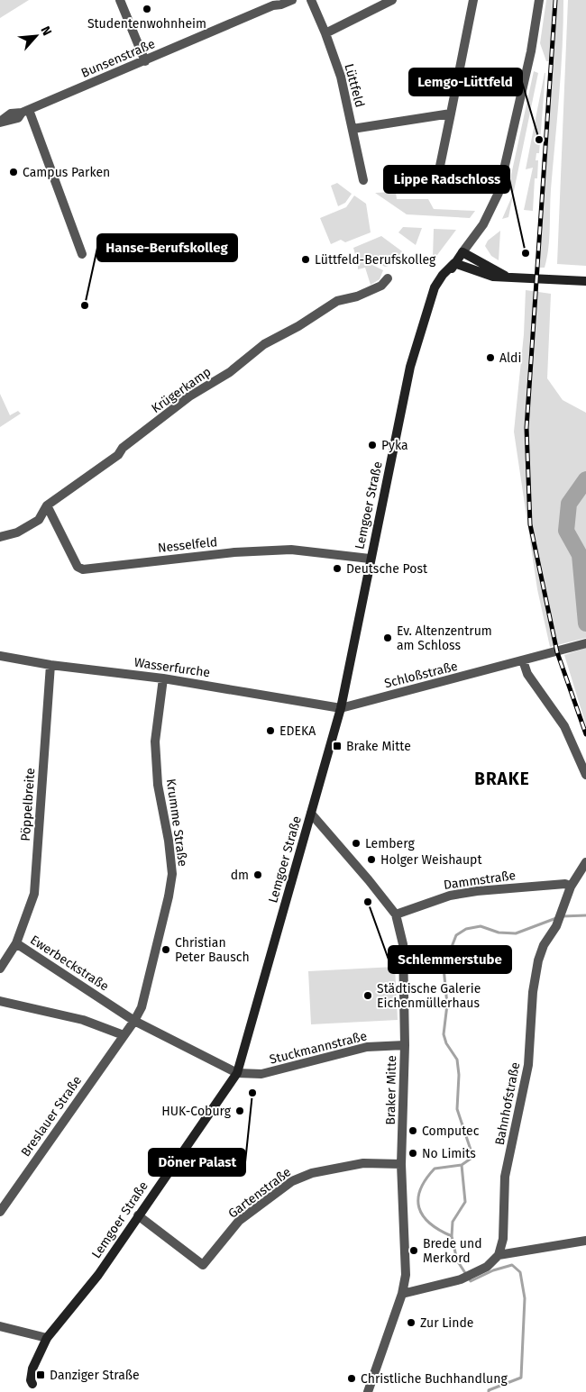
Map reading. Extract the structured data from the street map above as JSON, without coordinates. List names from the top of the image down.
{
  "streets": {
    "main road": ["Lemgoer Straße"],
    "street": [
      "Bunsenstraße",
      "Lüttfeld",
      "Krügerkamp",
      "Nesselfeld",
      "Wasserfurche",
      "Schloßstraße",
      "Pöppelbreite",
      "Krumme Straße",
      "Dammstraße",
      "Ewerbeckstraße",
      "Stuckmannstraße",
      "Braker Mitte",
      "Bahnhofstraße",
      "Breslauer Straße",
      "Gartenstraße"
    ]
  },
  "crossings": [
    ["Krügerkamp", "Nesselfeld"],
    ["Lemgoer Straße", "Nesselfeld"],
    ["Lemgoer Straße", "Wasserfurche"],
    ["Lemgoer Straße", "Schloßstraße"],
    ["Lemgoer Straße", "Ewerbeckstraße"],
    ["Lemgoer Straße", "Stuckmannstraße"],
    ["Lemgoer Straße", "Braker Mitte"],
    ["Lemgoer Straße", "Gartenstraße"],
    ["Wasserfurche", "Schloßstraße"],
    ["Wasserfurche", "Pöppelbreite"],
    ["Wasserfurche", "Krumme Straße"],
    ["Pöppelbreite", "Ewerbeckstraße"],
    ["Krumme Straße", "Ewerbeckstraße"],
    ["Dammstraße", "Braker Mitte"],
    ["Dammstraße", "Bahnhofstraße"],
    ["Ewerbeckstraße", "Stuckmannstraße"],
    ["Stuckmannstraße", "Braker Mitte"],
    ["Braker Mitte", "Gartenstraße"]
  ],
  "districts": ["BRAKE"],
  "places": {
    "other": [
      "Studentenwohnheim",
      "Lemgo-Lüttfeld",
      "Campus Parken",
      "Lippe Radschloss",
      "Lüttfeld-Berufskolleg",
      "Hanse-Berufskolleg",
      "Aldi",
      "Pyka",
      "Deutsche Post",
      "Ev. Altenzentrum am Schloss",
      "EDEKA",
      "Lemberg",
      "Holger Weishaupt",
      "dm",
      "Schlemmerstube",
      "Christian Peter Bausch",
      "Städtische Galerie Eichenmüllerhaus",
      "Döner Palast",
      "HUK-Coburg",
      "Computec",
      "No Limits",
      "Brede und Merkord",
      "Zur Linde",
      "Christliche Buchhandlung"
    ],
    "transit": ["Brake Mitte", "Danziger Straße"]
  },
  "north": "top right"
}
